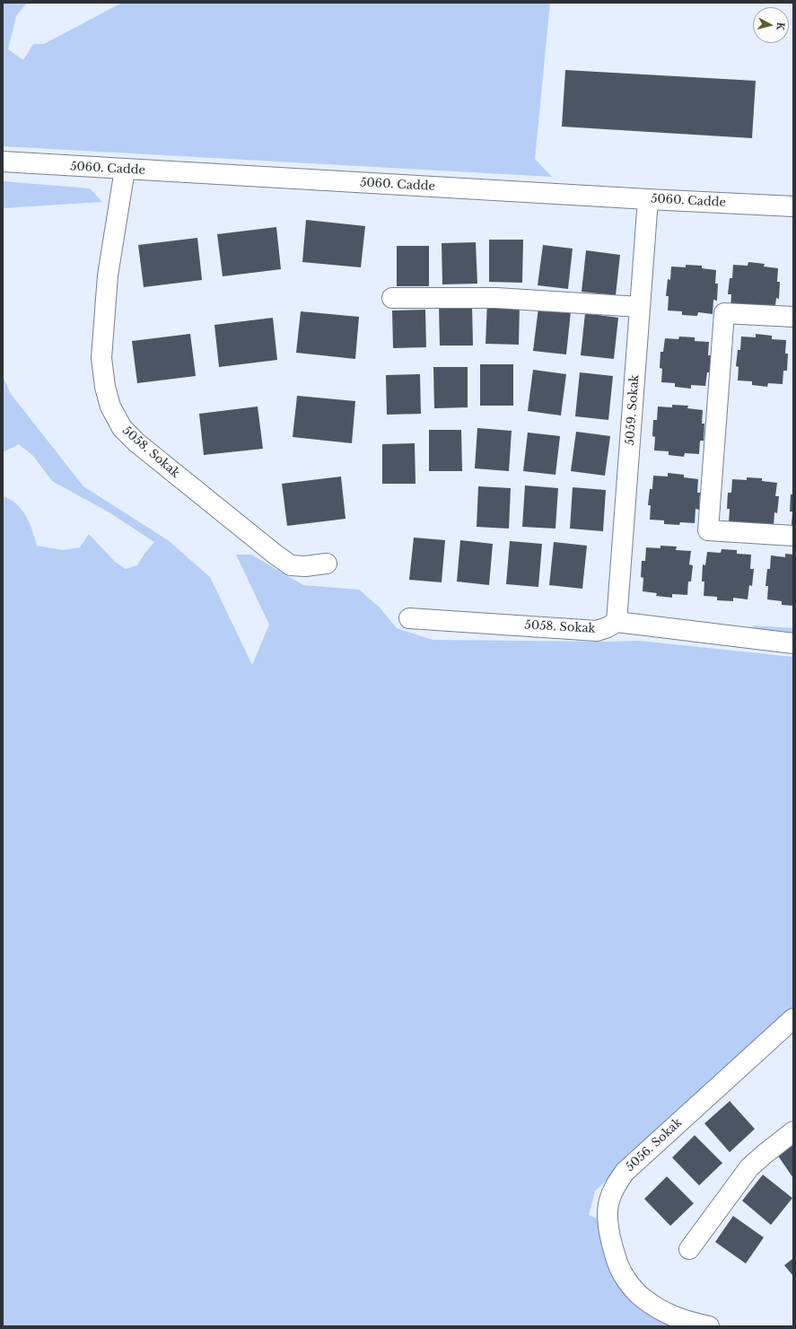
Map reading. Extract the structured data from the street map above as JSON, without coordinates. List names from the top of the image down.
{
  "streets": {
    "street": [
      "5060. Cadde",
      "5059. Sokak",
      "5058. Sokak",
      "5056. Sokak"
    ]
  },
  "crossings": [
    ["5060. Cadde", "5059. Sokak"],
    ["5060. Cadde", "5058. Sokak"],
    ["5059. Sokak", "5058. Sokak"]
  ],
  "north": "right"
}
